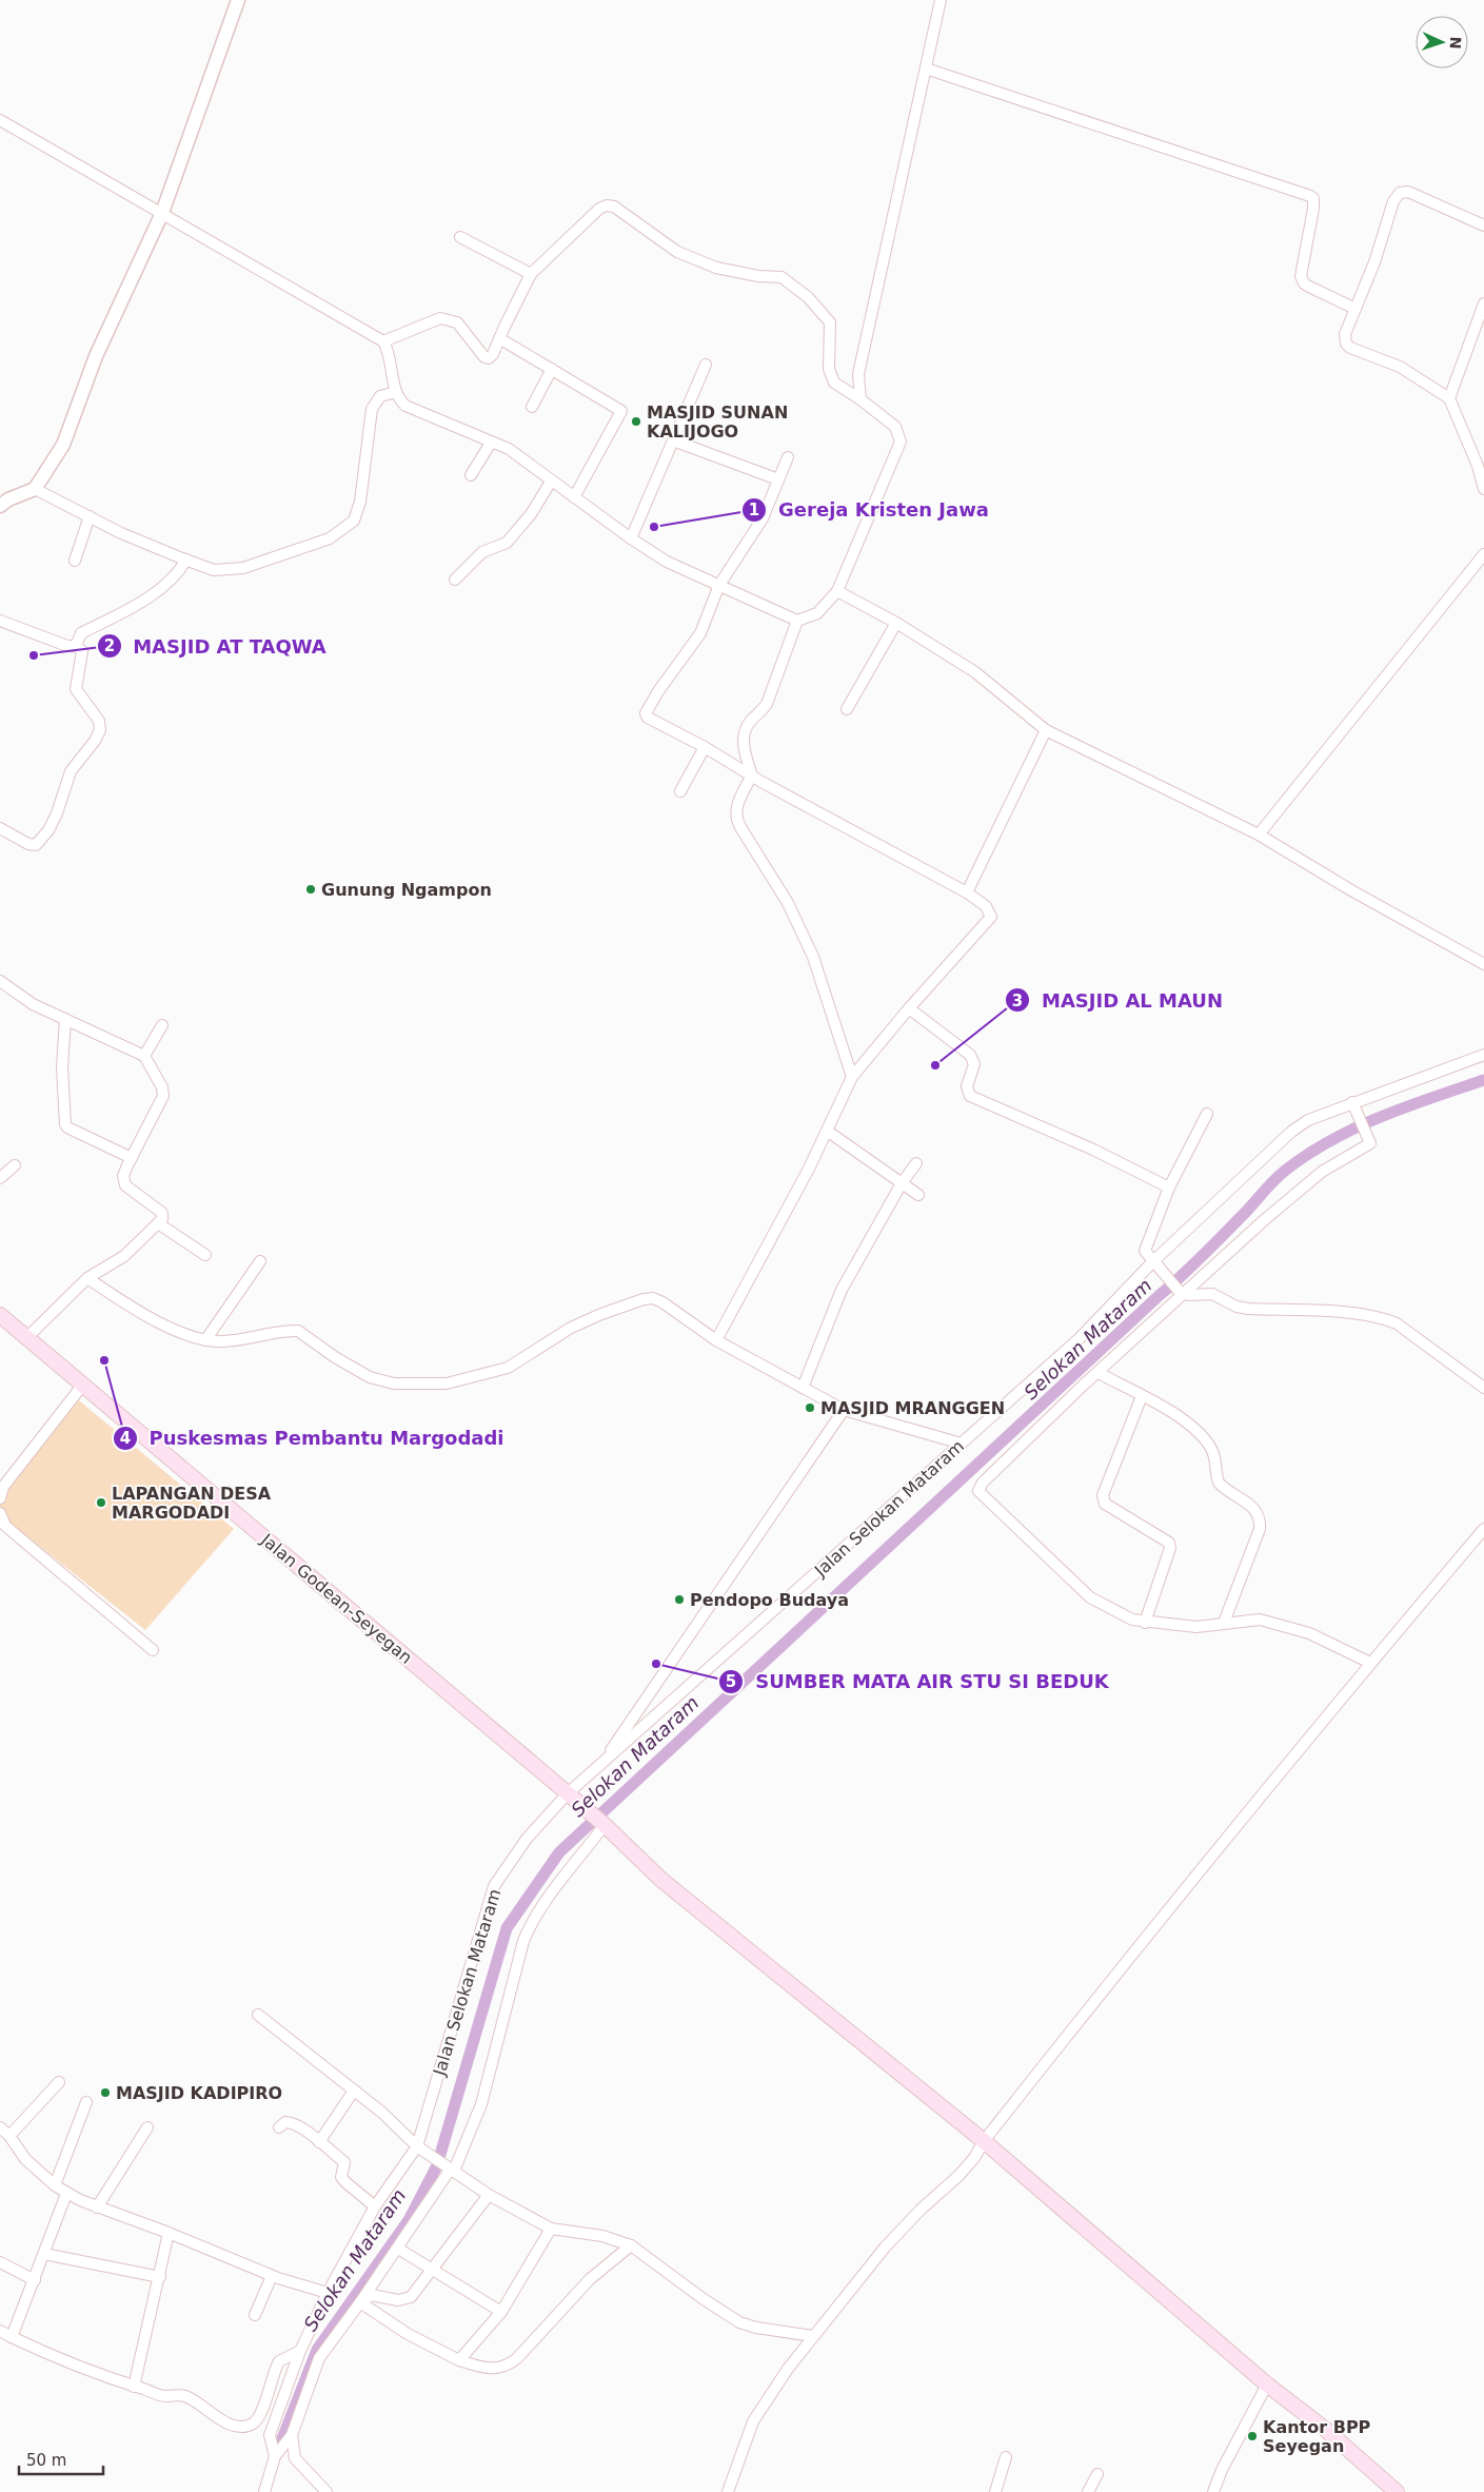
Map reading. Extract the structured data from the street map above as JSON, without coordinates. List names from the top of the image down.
{
  "streets": {
    "main road": ["Jalan Godean-Seyegan"],
    "street": ["Jalan Selokan Mataram"]
  },
  "crossings": [
    ["Jalan Selokan Mataram", "Jalan Godean-Seyegan"]
  ],
  "water": ["Selokan Mataram"],
  "places": [
    "MASJID SUNAN KALIJOGO",
    "Gereja Kristen Jawa",
    "MASJID AT TAQWA",
    "Gunung Ngampon",
    "MASJID AL MAUN",
    "Puskesmas Pembantu Margodadi",
    "MASJID MRANGGEN",
    "LAPANGAN DESA MARGODADI",
    "Pendopo Budaya",
    "SUMBER MATA AIR STU SI BEDUK",
    "MASJID KADIPIRO",
    "Kantor BPP Seyegan"
  ],
  "scale_bar": "50 m",
  "north": "right"
}
